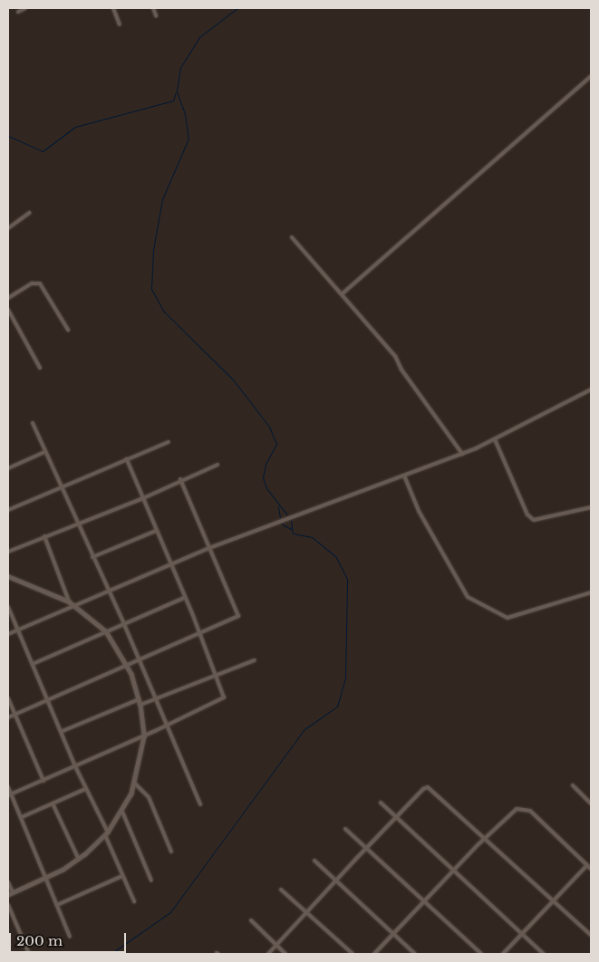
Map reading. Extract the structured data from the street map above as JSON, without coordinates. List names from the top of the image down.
{
  "scale_bar": "200 m"
}
